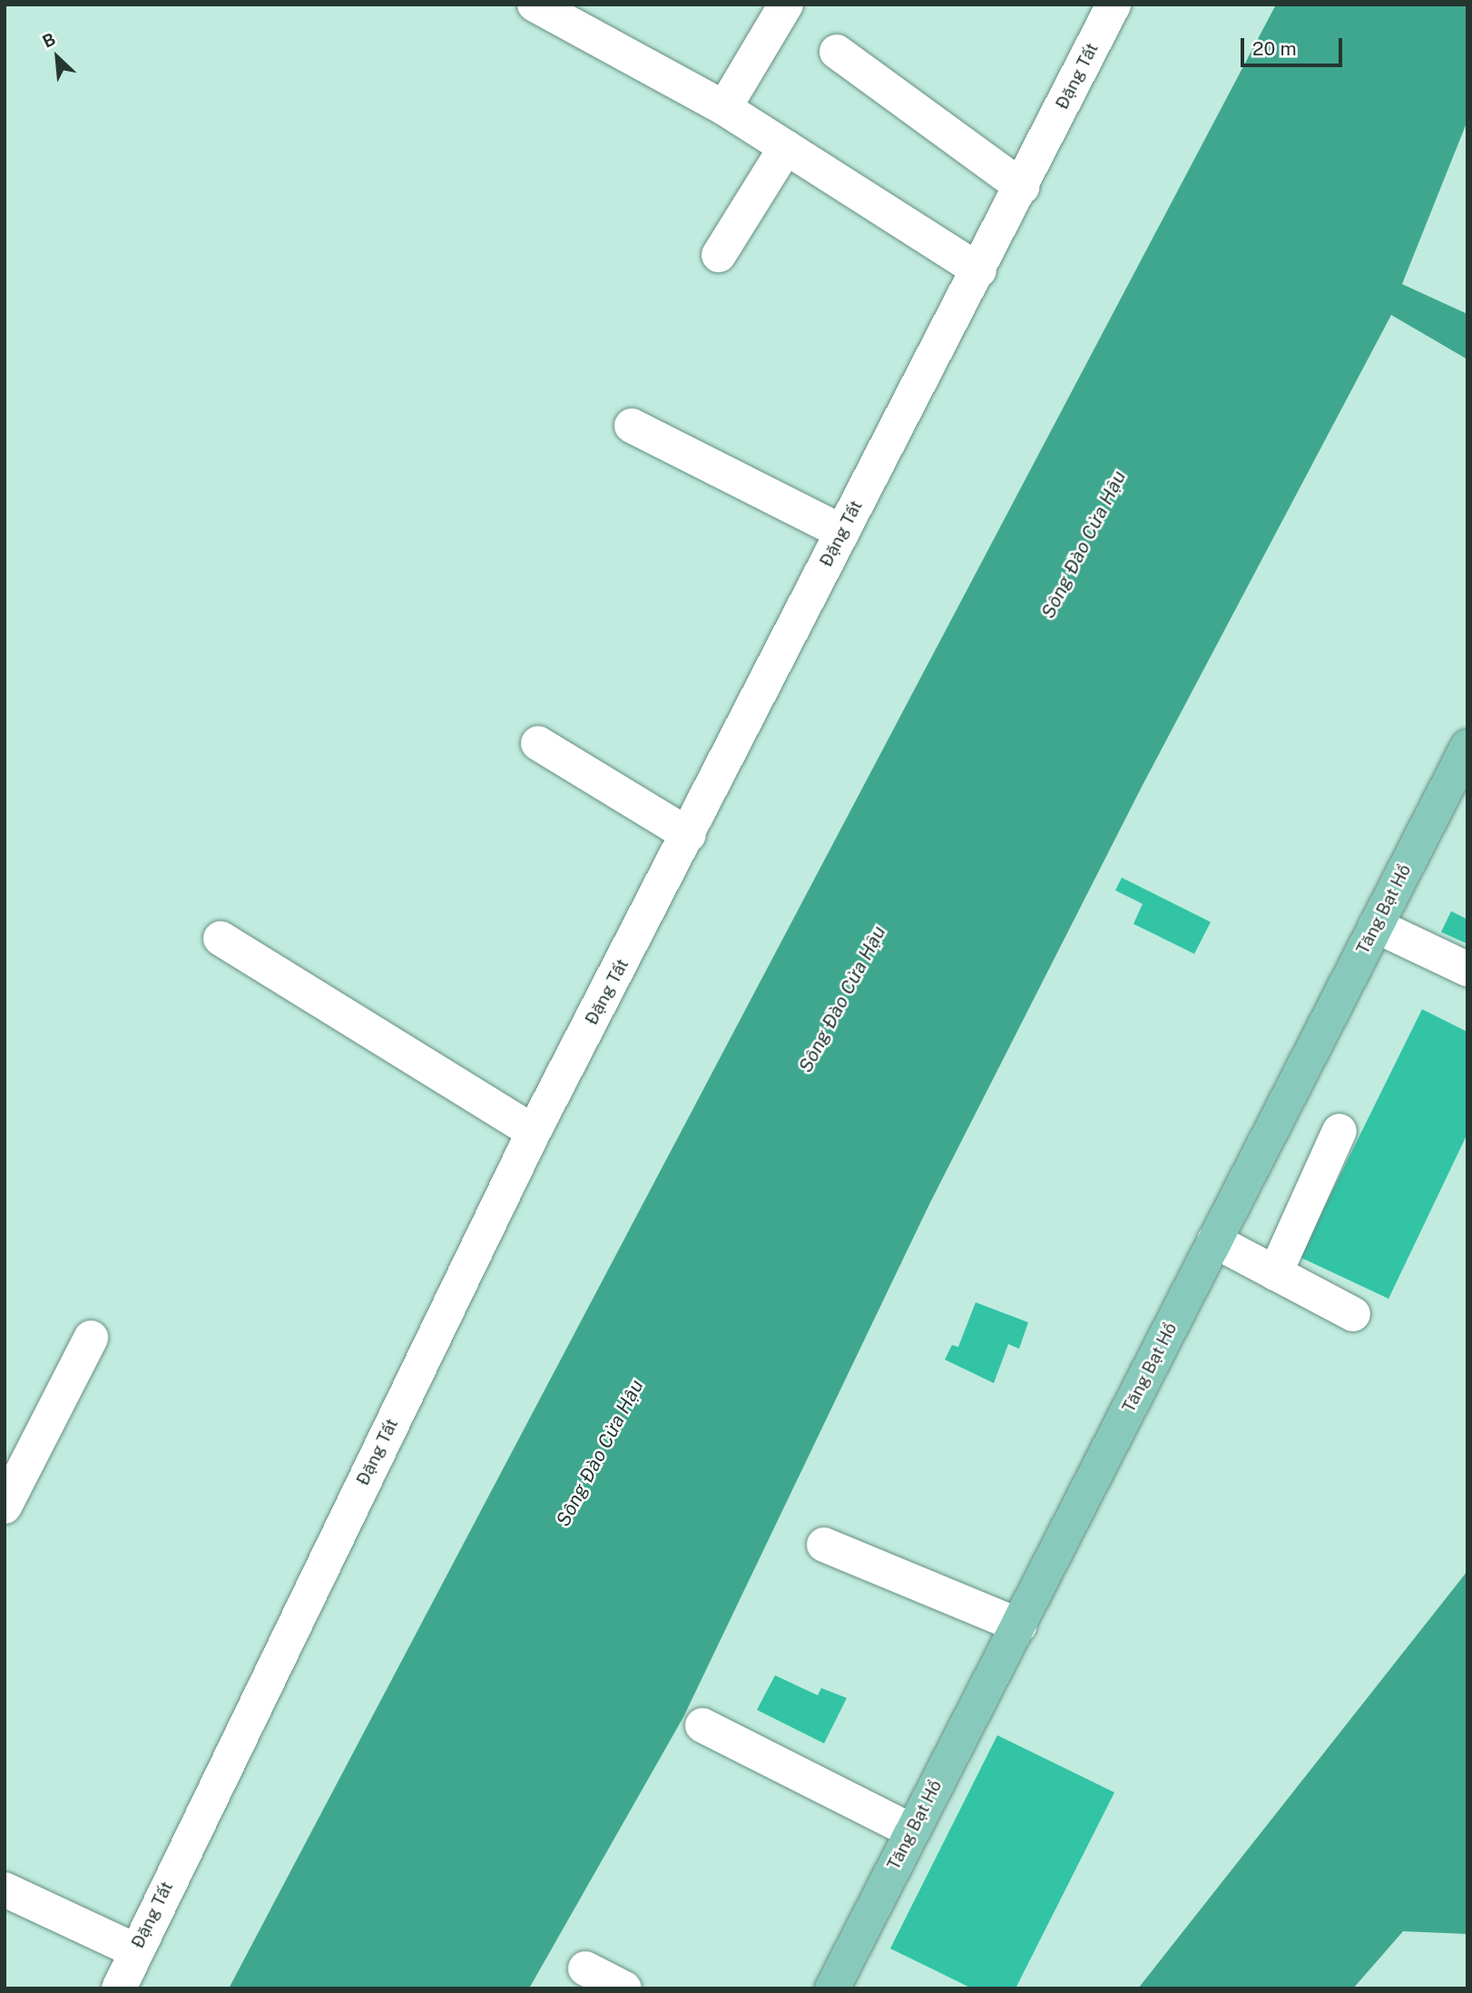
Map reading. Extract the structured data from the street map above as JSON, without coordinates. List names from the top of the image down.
{
  "streets": {
    "main road": ["Tăng Bạt Hổ"],
    "street": ["Đặng Tất"]
  },
  "water": ["Sông Đào Cửa Hậu"],
  "scale_bar": "20 m",
  "north": "top left"
}
